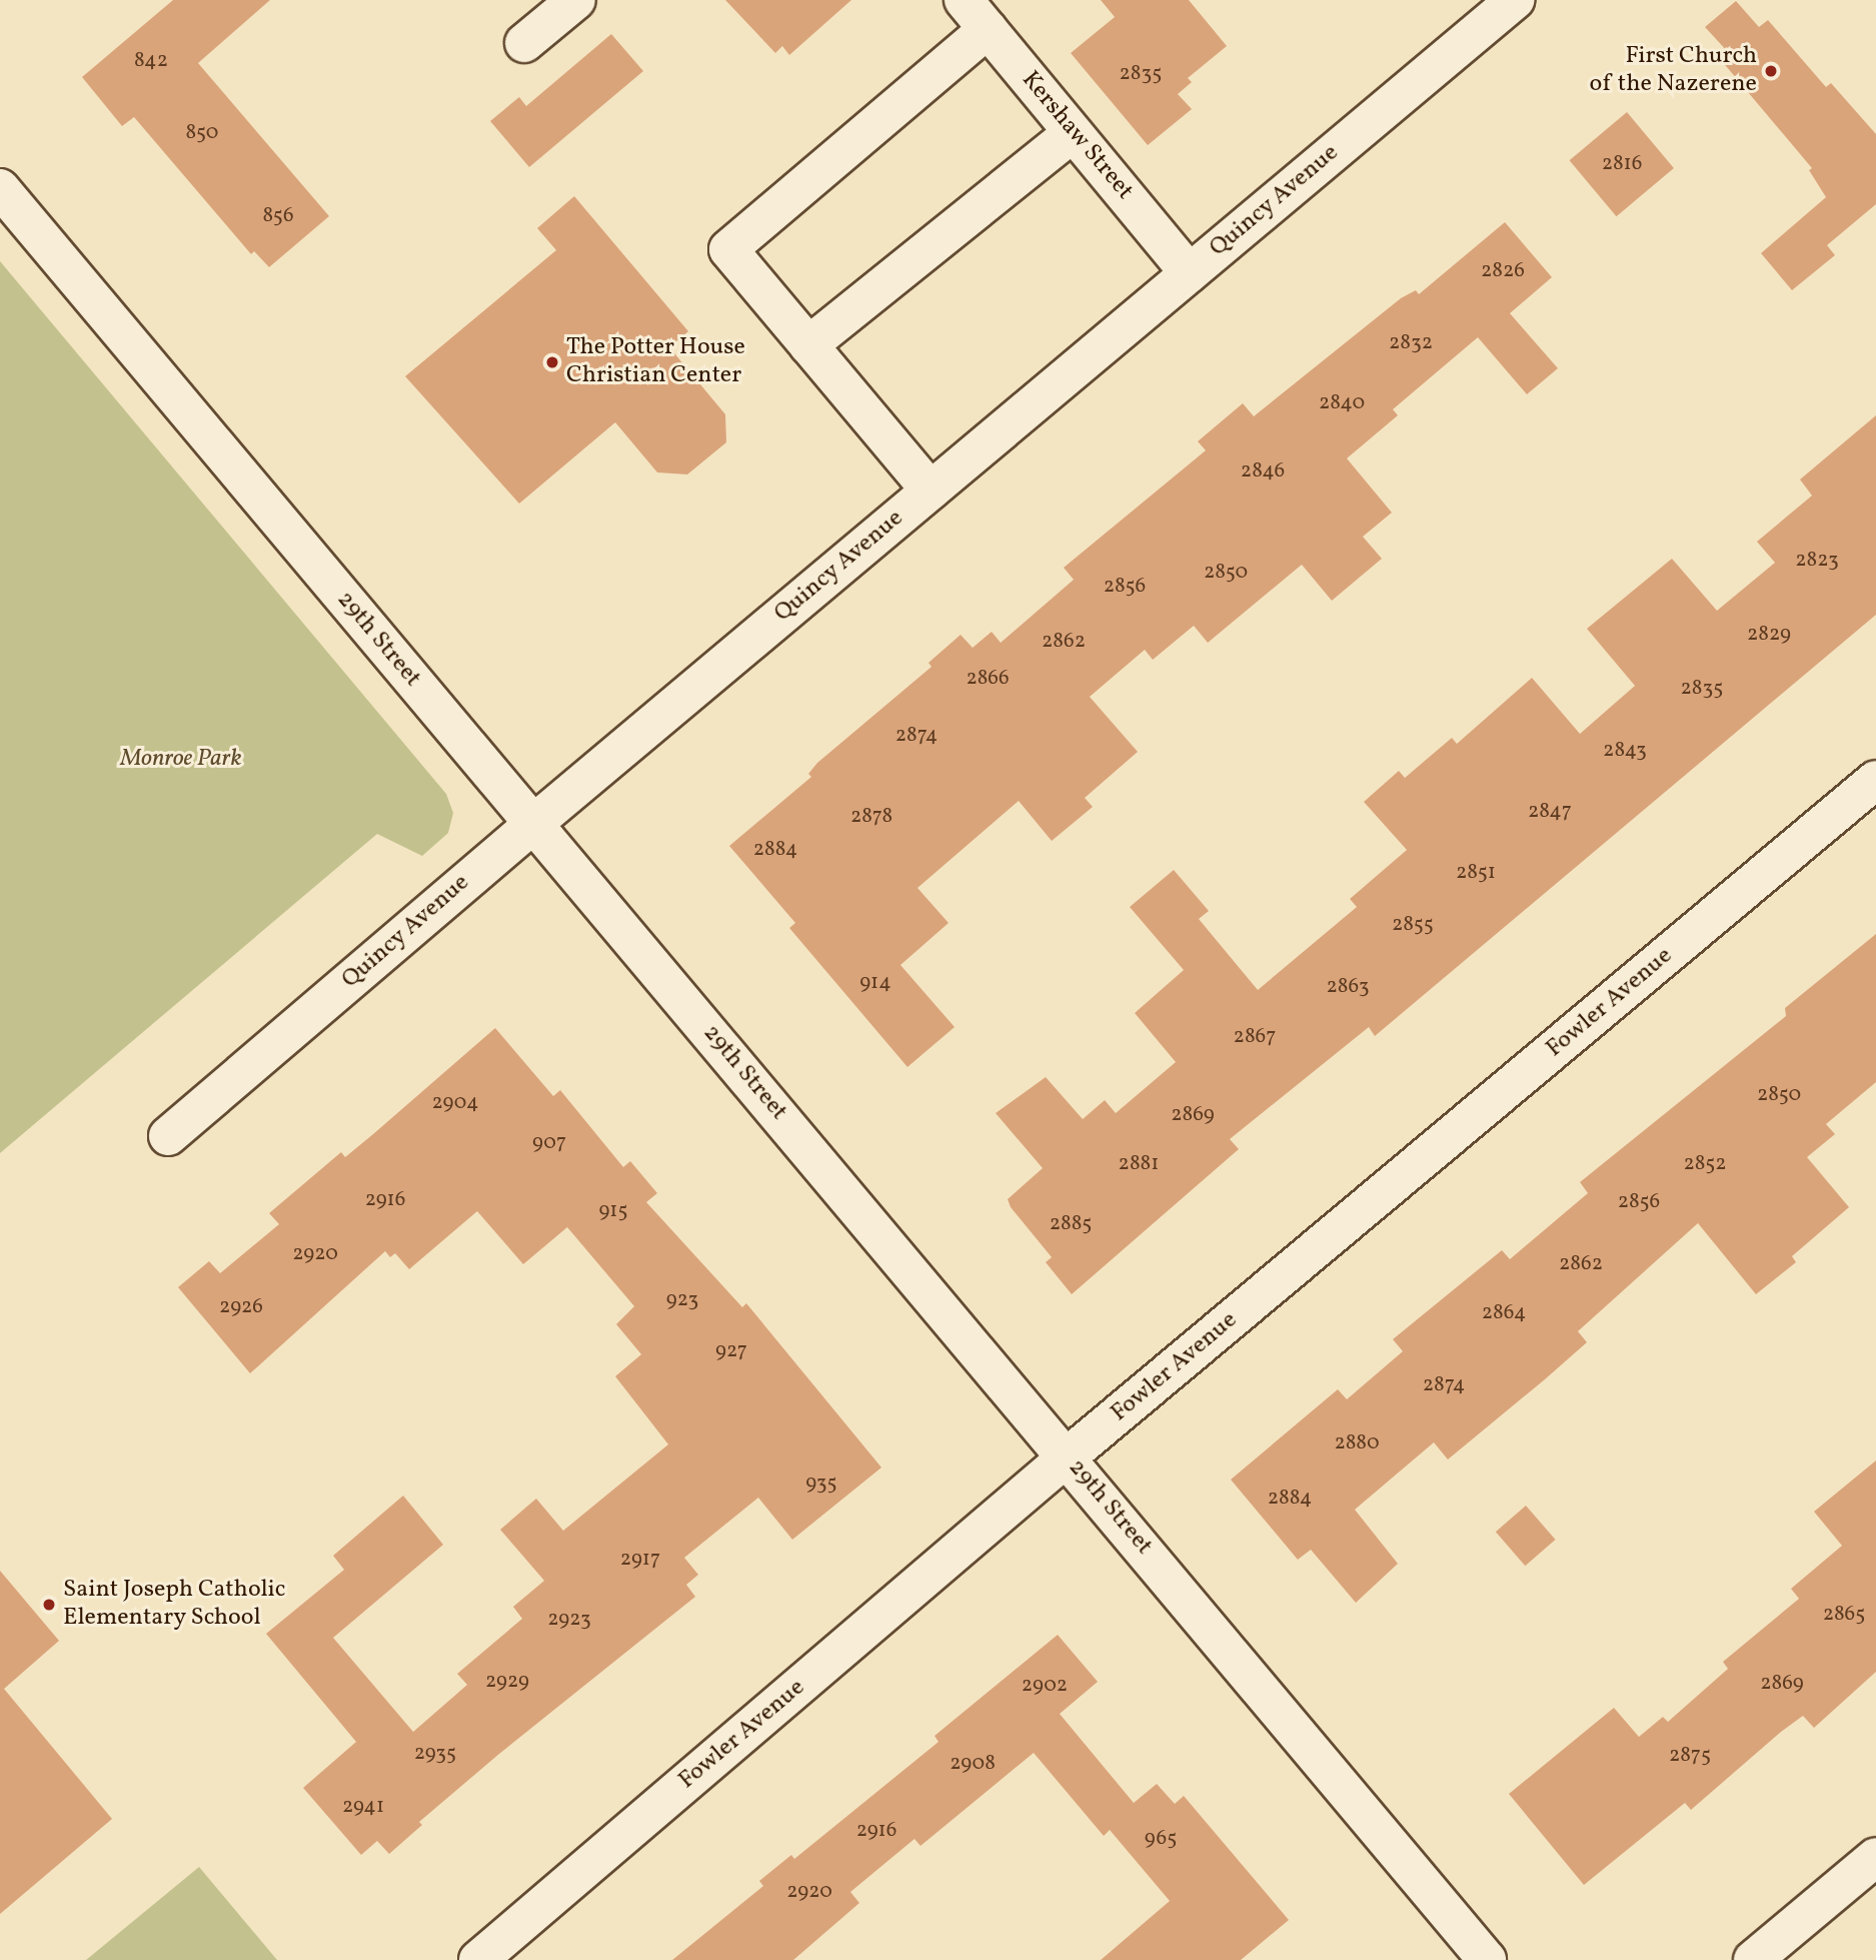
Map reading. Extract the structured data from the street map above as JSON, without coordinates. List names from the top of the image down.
{
  "streets": {
    "street": [
      "Kershaw Street",
      "Quincy Avenue",
      "29th Street",
      "Fowler Avenue"
    ]
  },
  "crossings": [
    ["Kershaw Street", "Quincy Avenue"],
    ["Quincy Avenue", "29th Street"],
    ["29th Street", "Fowler Avenue"]
  ],
  "parks": ["Monroe Park"],
  "places": ["First Church of the Nazerene", "The Potter House Christian Center", "Saint Joseph Catholic Elementary School"],
  "house_numbers": [
    "842",
    "2835",
    "850",
    "2816",
    "856",
    "2826",
    "2832",
    "2840",
    "2846",
    "2823",
    "2850",
    "2856",
    "2829",
    "2862",
    "2866",
    "2835",
    "2874",
    "2843",
    "2847",
    "2878",
    "2884",
    "2851",
    "2855",
    "914",
    "2863",
    "2867",
    "2850",
    "2904",
    "2869",
    "907",
    "2881",
    "2852",
    "2916",
    "2856",
    "915",
    "2885",
    "2920",
    "2862",
    "923",
    "2926",
    "2864",
    "927",
    "2874",
    "2880",
    "935",
    "2884",
    "2917",
    "2865",
    "2923",
    "2929",
    "2869",
    "2902",
    "2935",
    "2875",
    "2908",
    "2941",
    "2916",
    "965",
    "2920"
  ]
}
